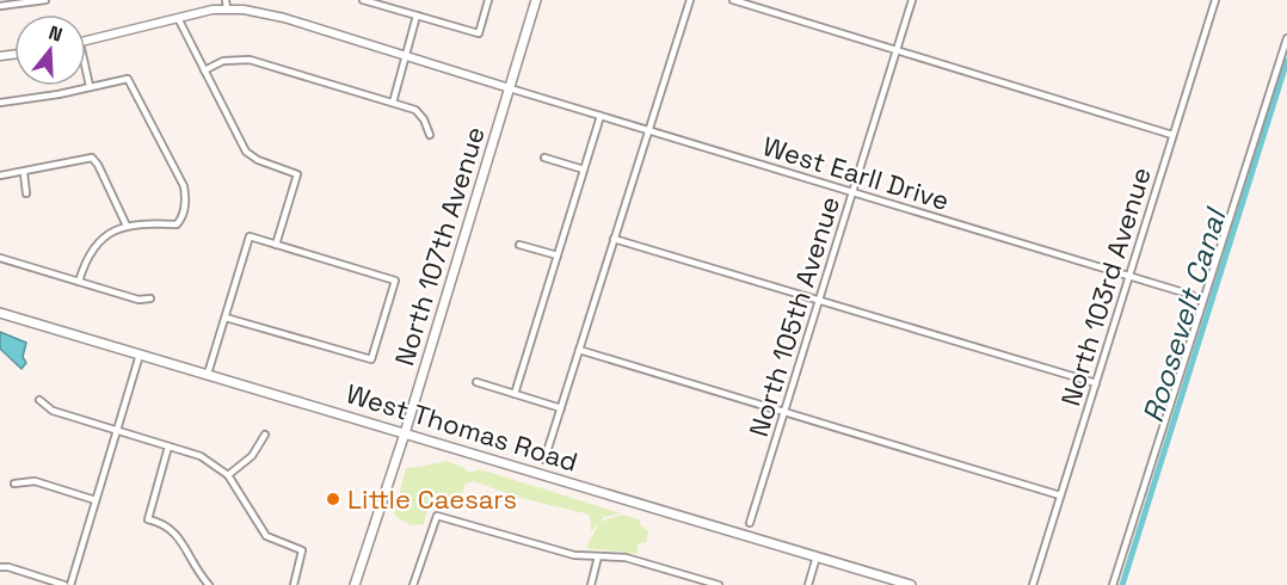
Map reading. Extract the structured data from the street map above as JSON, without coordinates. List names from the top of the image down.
{
  "streets": {
    "main road": ["North 107th Avenue", "West Thomas Road"],
    "street": ["West Earll Drive", "North 103rd Avenue", "North 105th Avenue"]
  },
  "crossings": [
    ["West Earll Drive", "North 107th Avenue"],
    ["West Earll Drive", "North 103rd Avenue"],
    ["West Earll Drive", "North 105th Avenue"],
    ["North 107th Avenue", "West Thomas Road"]
  ],
  "water": ["Roosevelt Canal"],
  "places": ["Little Caesars"],
  "north": "top"
}
